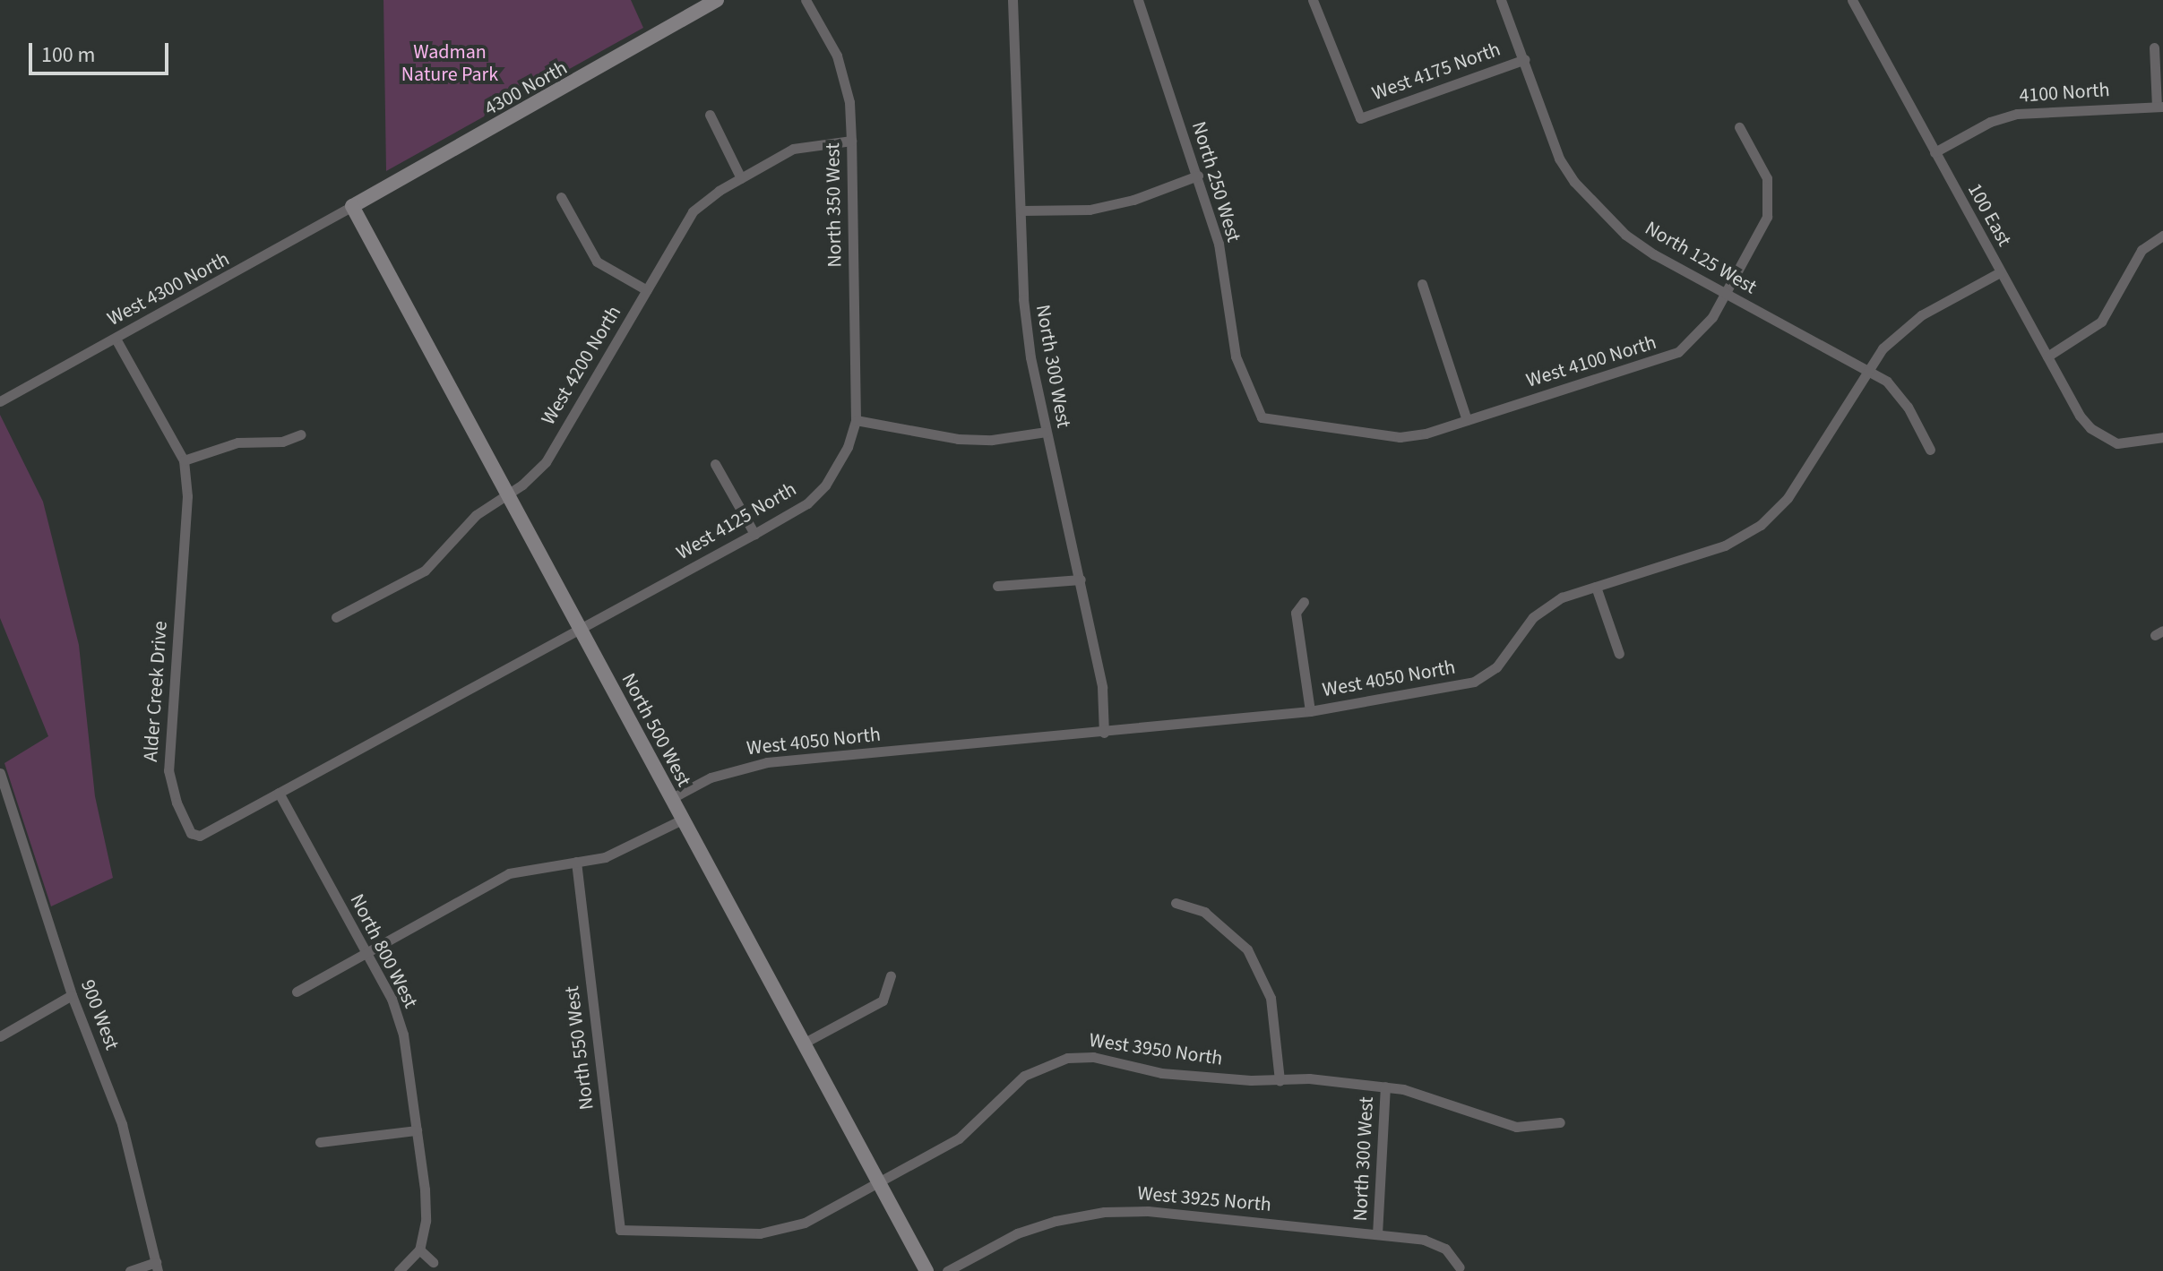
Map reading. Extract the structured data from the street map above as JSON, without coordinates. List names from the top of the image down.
{
  "streets": {
    "street": [
      "West 4175 North",
      "4300 North",
      "4100 North",
      "North 250 West",
      "North 350 West",
      "100 East",
      "North 125 West",
      "West 4300 North",
      "West 4100 North",
      "West 4200 North",
      "North 300 West",
      "West 4125 North",
      "West 4050 North",
      "Alder Creek Drive",
      "North 500 West",
      "North 800 West",
      "900 West",
      "North 550 West",
      "West 3950 North",
      "West 3925 North"
    ]
  },
  "crossings": [
    ["West 4175 North", "North 125 West"],
    ["4300 North", "West 4300 North"],
    ["4300 North", "North 500 West"],
    ["4100 North", "100 East"],
    ["North 250 West", "West 4100 North"],
    ["North 350 West", "West 4200 North"],
    ["North 350 West", "West 4125 North"],
    ["100 East", "West 4050 North"],
    ["North 125 West", "West 4100 North"],
    ["North 125 West", "West 4050 North"],
    ["West 4300 North", "Alder Creek Drive"],
    ["West 4300 North", "North 500 West"],
    ["West 4200 North", "North 500 West"],
    ["North 300 West", "West 4050 North"],
    ["North 300 West", "West 3950 North"],
    ["North 300 West", "West 3925 North"],
    ["West 4125 North", "Alder Creek Drive"],
    ["West 4125 North", "North 500 West"],
    ["West 4050 North", "North 500 West"],
    ["Alder Creek Drive", "North 500 West"],
    ["Alder Creek Drive", "North 800 West"],
    ["North 500 West", "West 3950 North"],
    ["North 550 West", "West 3950 North"]
  ],
  "parks": ["Wadman Nature Park"],
  "scale_bar": "100 m"
}
